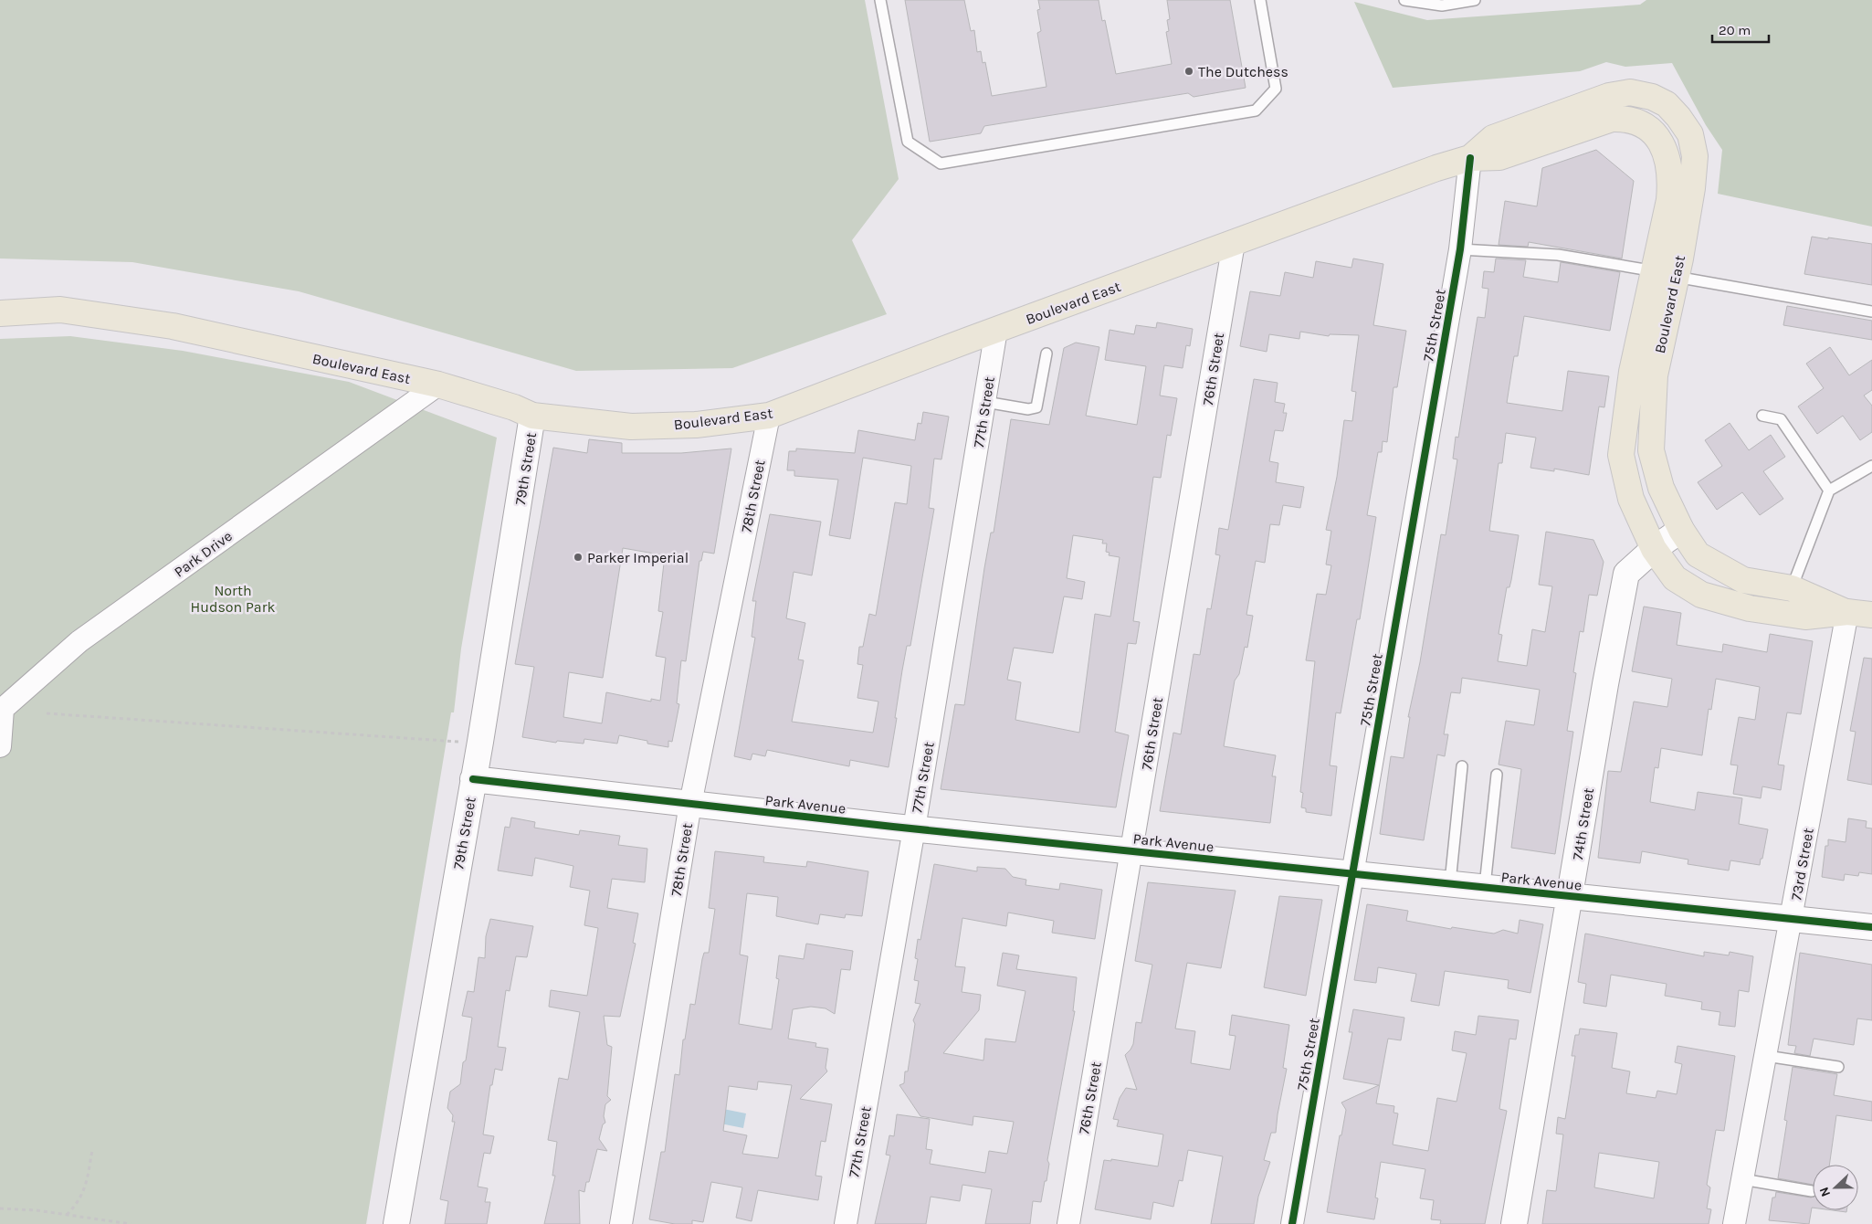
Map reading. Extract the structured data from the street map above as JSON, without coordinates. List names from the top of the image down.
{
  "streets": {
    "main road": ["Boulevard East"],
    "street": [
      "75th Street",
      "76th Street",
      "77th Street",
      "79th Street",
      "78th Street",
      "Park Drive",
      "Park Avenue",
      "74th Street",
      "73rd Street"
    ]
  },
  "crossings": [
    ["Boulevard East", "75th Street"],
    ["Boulevard East", "76th Street"],
    ["Boulevard East", "77th Street"],
    ["Boulevard East", "79th Street"],
    ["Boulevard East", "78th Street"],
    ["Boulevard East", "Park Drive"],
    ["Boulevard East", "74th Street"],
    ["Boulevard East", "73rd Street"],
    ["75th Street", "Park Avenue"],
    ["76th Street", "Park Avenue"],
    ["77th Street", "Park Avenue"],
    ["79th Street", "Park Avenue"],
    ["78th Street", "Park Avenue"],
    ["Park Avenue", "74th Street"],
    ["Park Avenue", "73rd Street"]
  ],
  "parks": ["North Hudson Park"],
  "places": ["The Dutchess", "Parker Imperial"],
  "scale_bar": "20 m",
  "north": "left"
}
